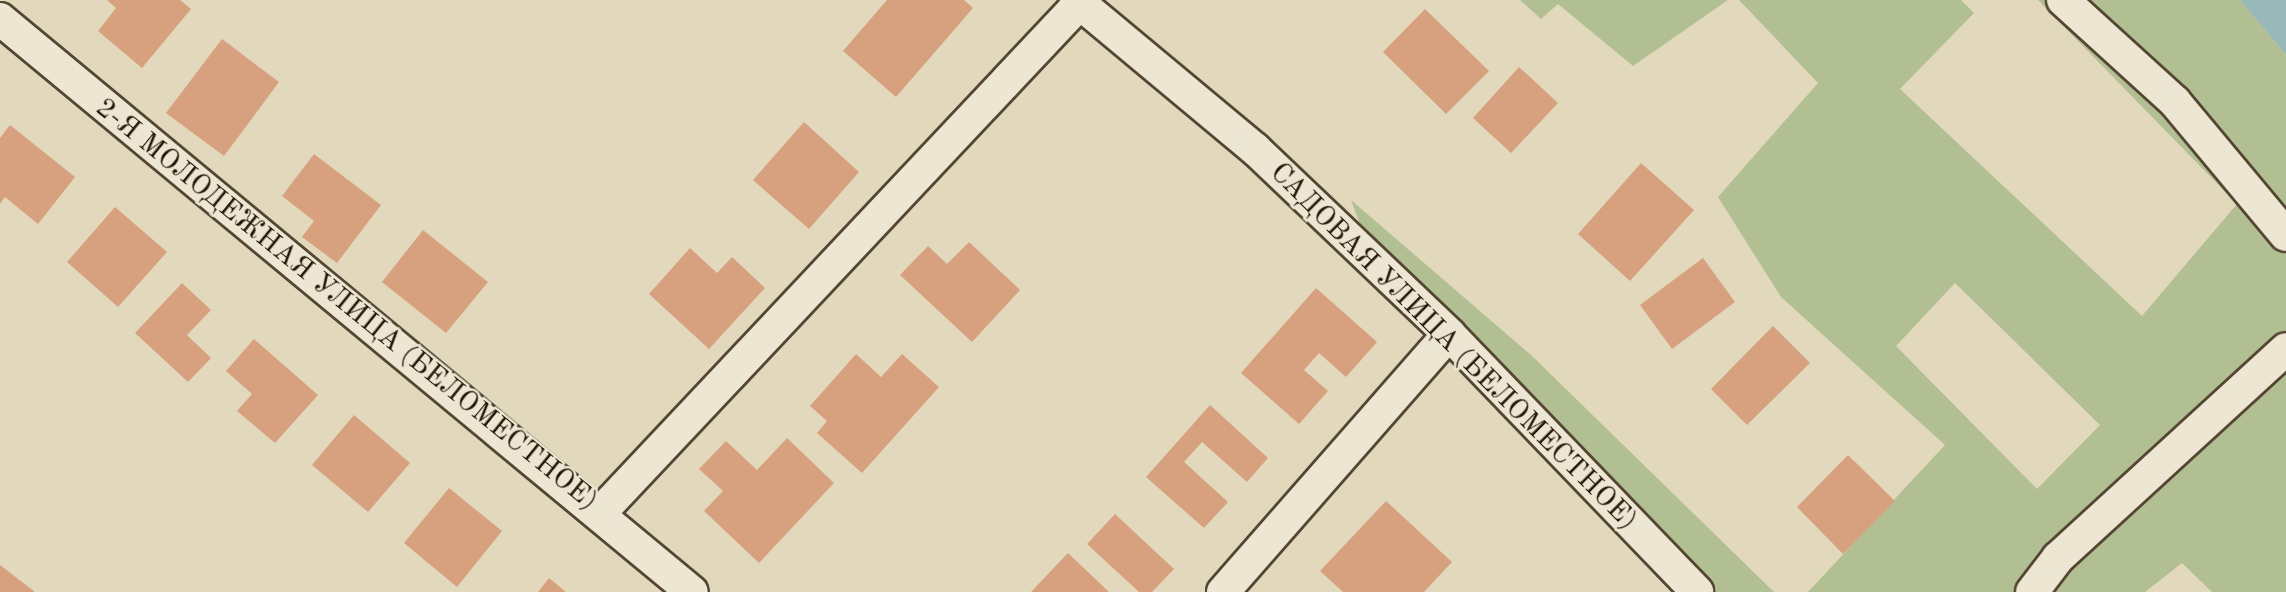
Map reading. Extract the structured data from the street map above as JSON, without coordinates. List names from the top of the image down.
{
  "streets": {
    "street": ["2-Я МОЛОДЕЖНАЯ УЛИЦА (БЕЛОМЕСТНОЕ)", "САДОВАЯ УЛИЦА (БЕЛОМЕСТНОЕ)"]
  }
}
